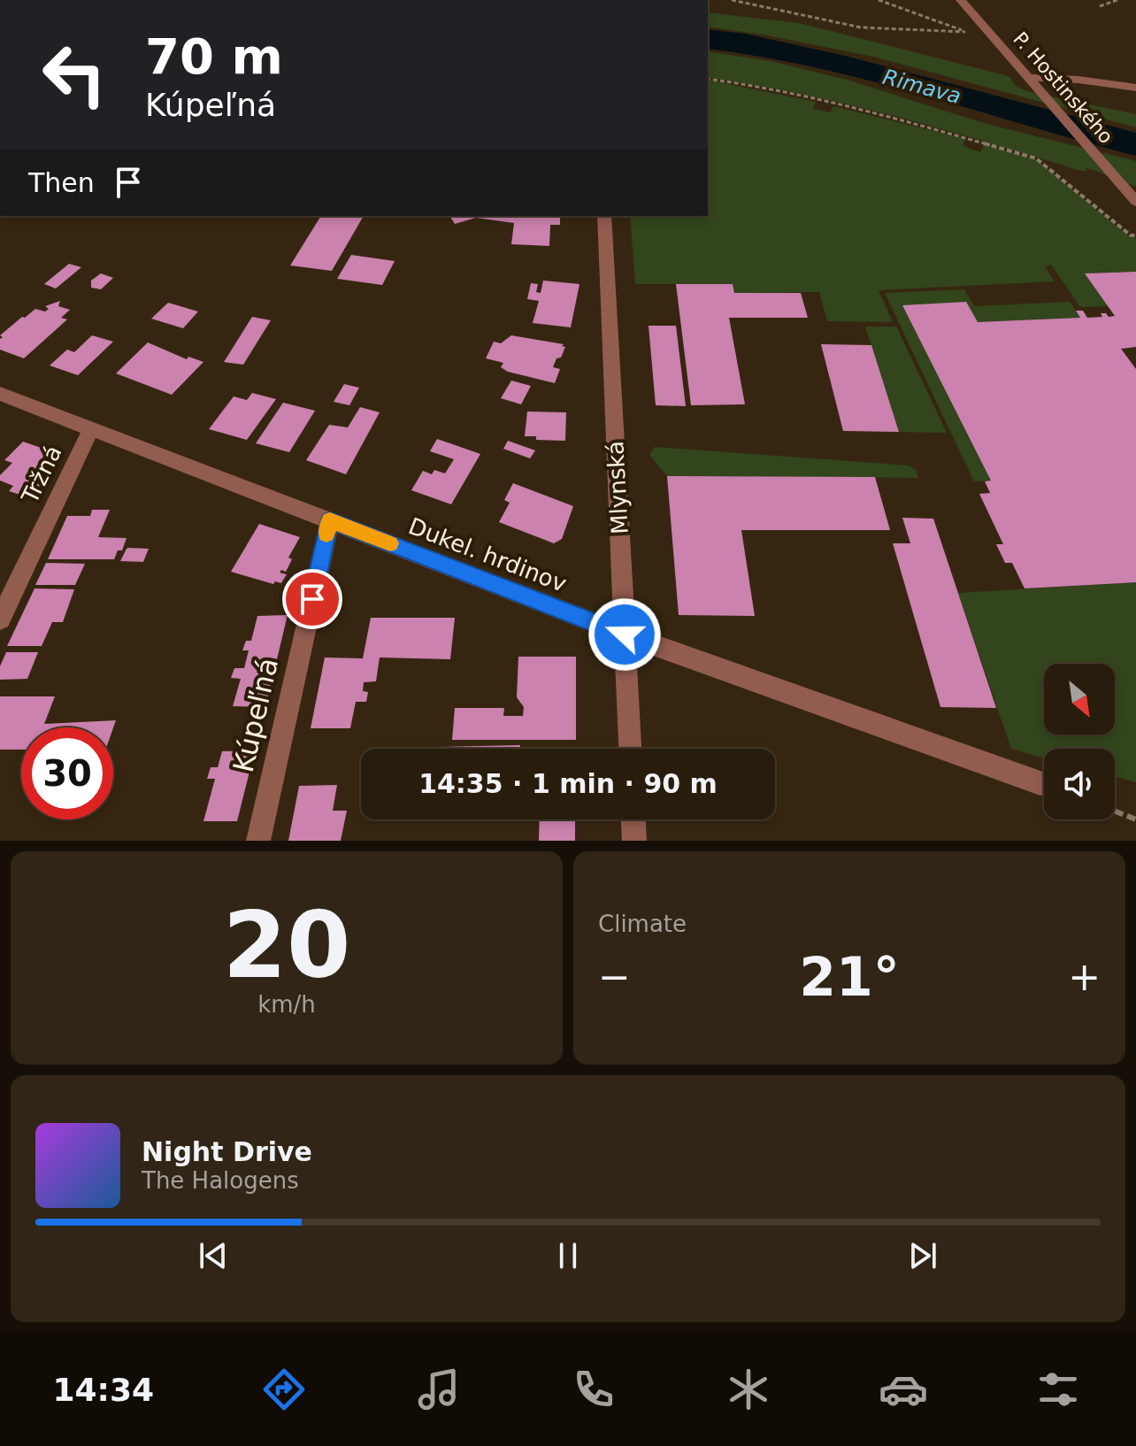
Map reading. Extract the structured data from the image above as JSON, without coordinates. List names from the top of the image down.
{
  "streets": {
    "street": [
      "P. Hostinského",
      "Tržná",
      "Mlynská",
      "Dukel. hrdinov",
      "Kúpeľná"
    ]
  },
  "crossings": [
    ["Tržná", "Dukel. hrdinov"],
    ["Mlynská", "Dukel. hrdinov"],
    ["Dukel. hrdinov", "Kúpeľná"]
  ],
  "water": ["Rimava"],
  "north": "bottom right",
  "page": {
    "turn": ["70 m", "Kúpeľná"],
    "then": "Then",
    "limit": "30",
    "trip": "14:35 · 1 min · 90 m",
    "tile": [
      ["20", "km/h"],
      "Climate"
    ],
    "heat": ["−", "21°", "+"],
    "song": ["Night Drive", "The Halogens"],
    "tabs": "14:34"
  }
}
